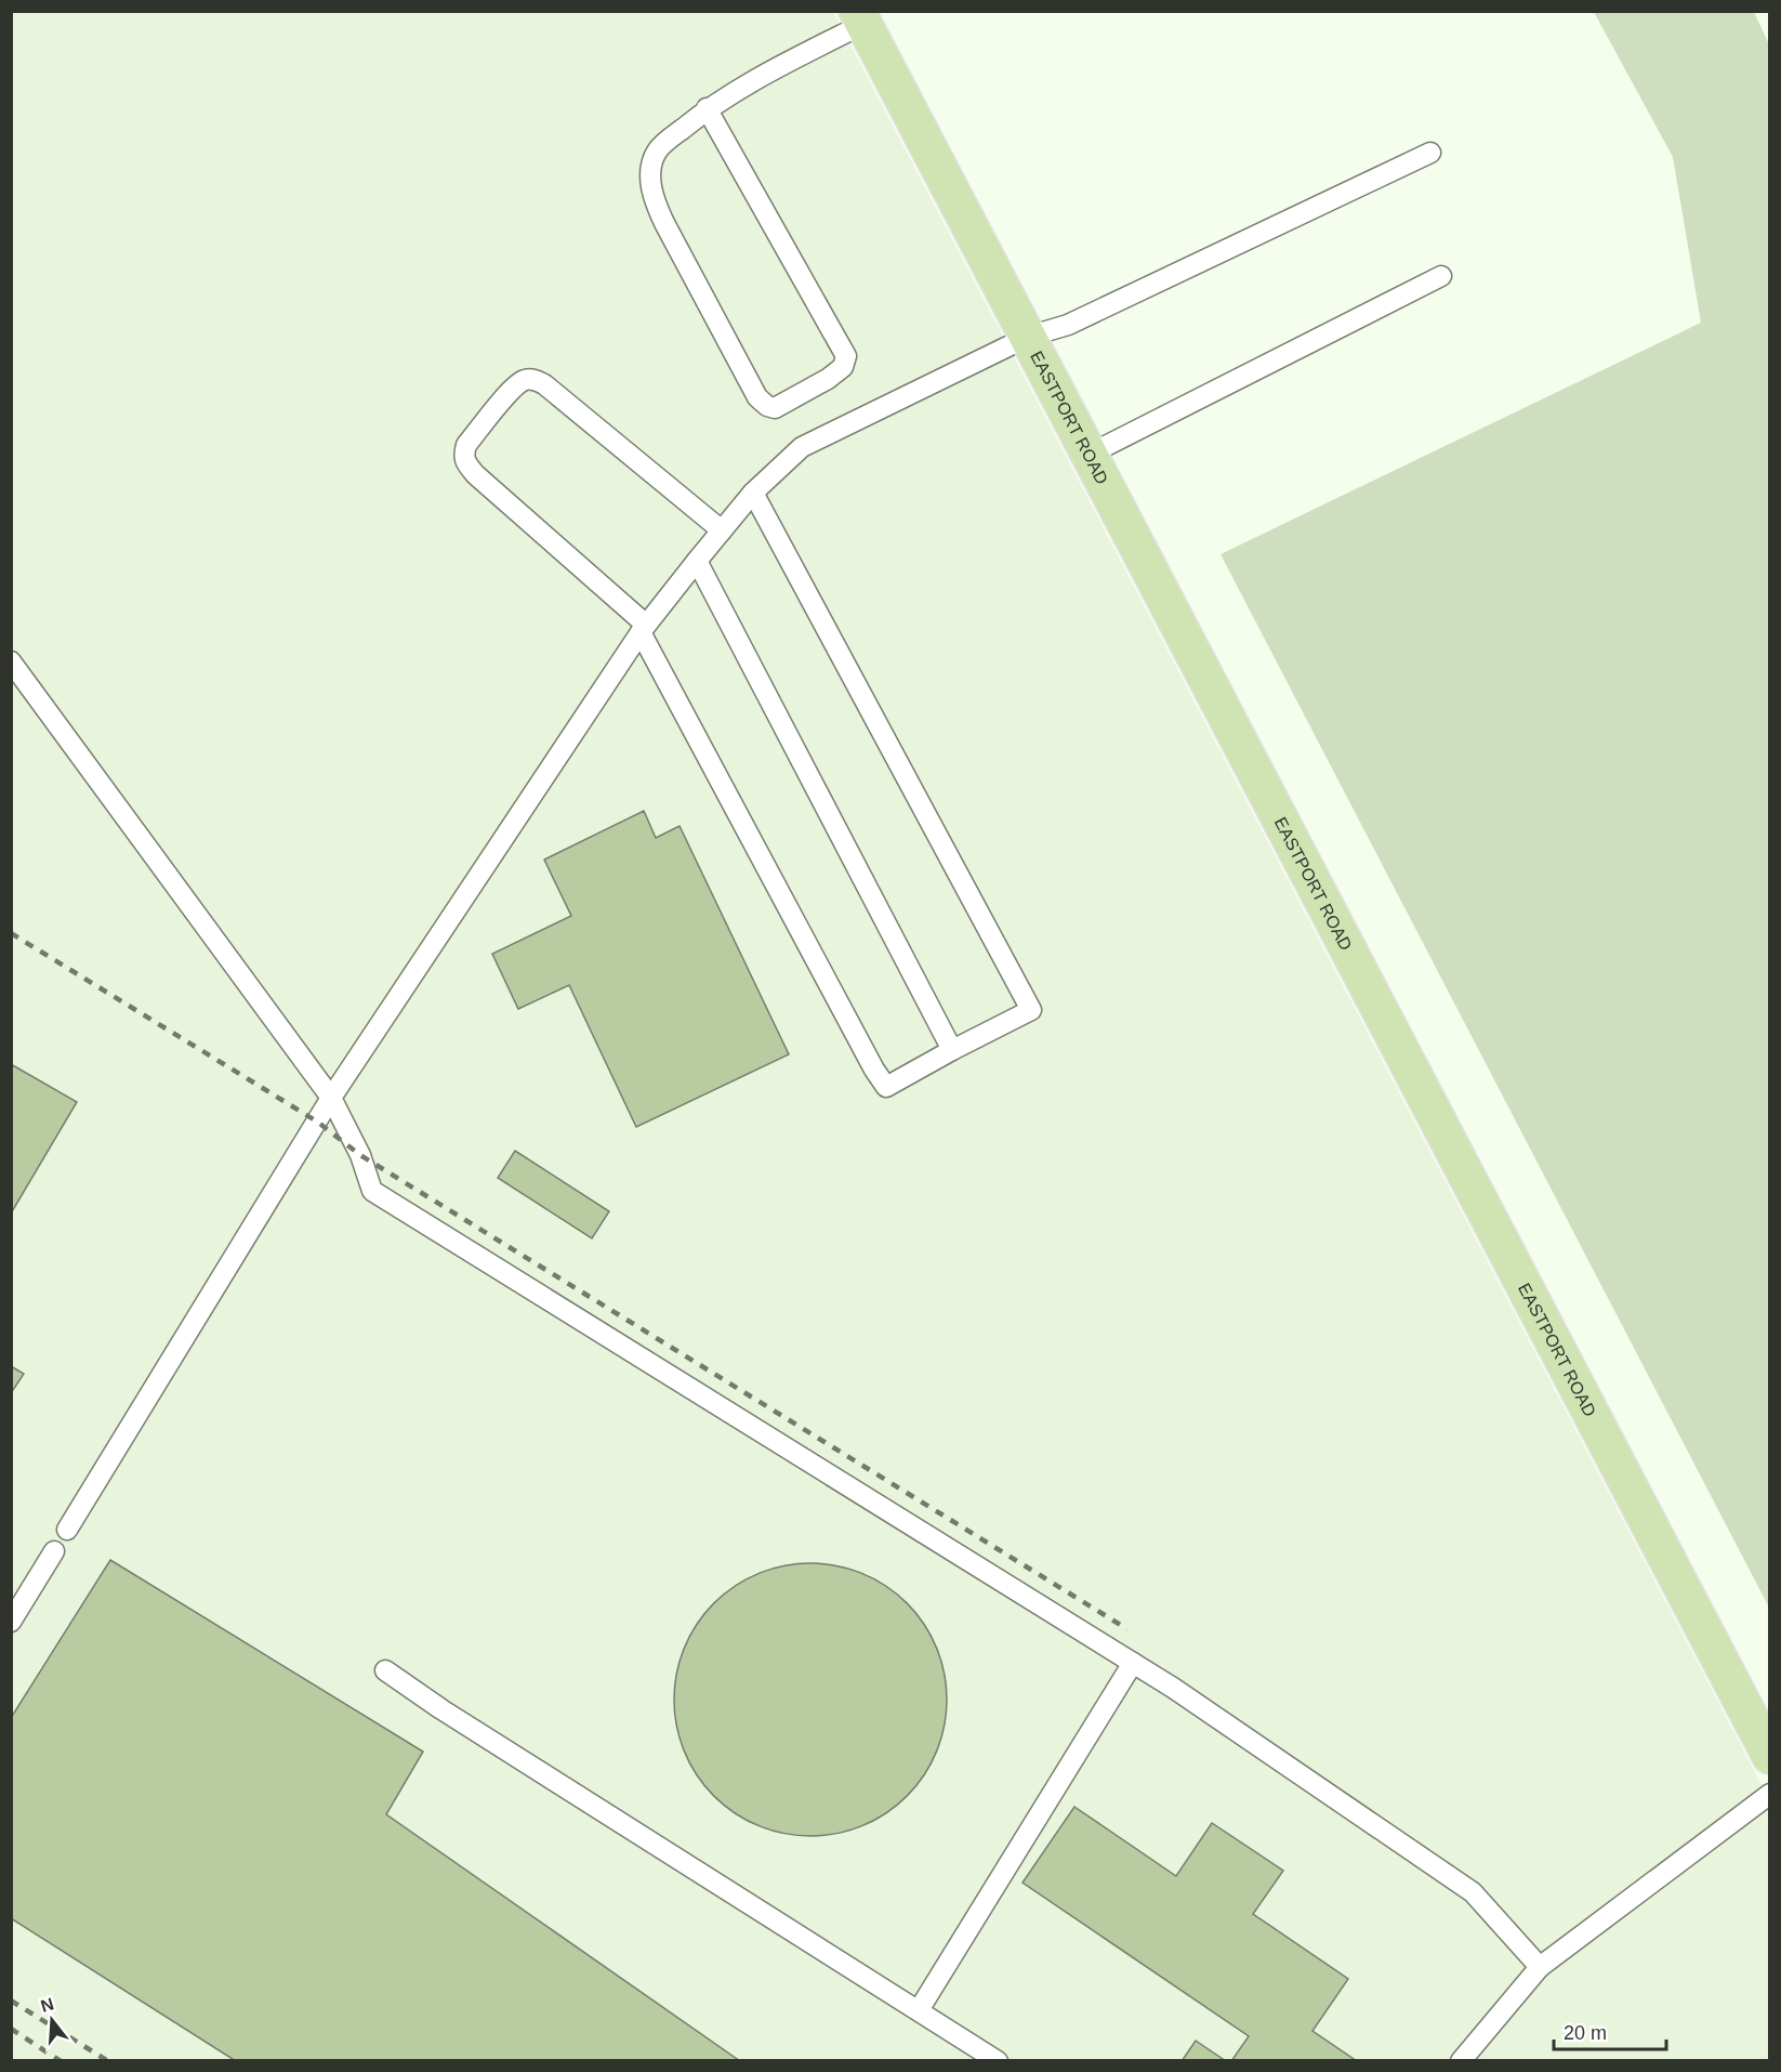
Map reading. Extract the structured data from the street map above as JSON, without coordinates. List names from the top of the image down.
{
  "streets": {
    "main road": ["EASTPORT ROAD"]
  },
  "scale_bar": "20 m",
  "north": "top"
}
